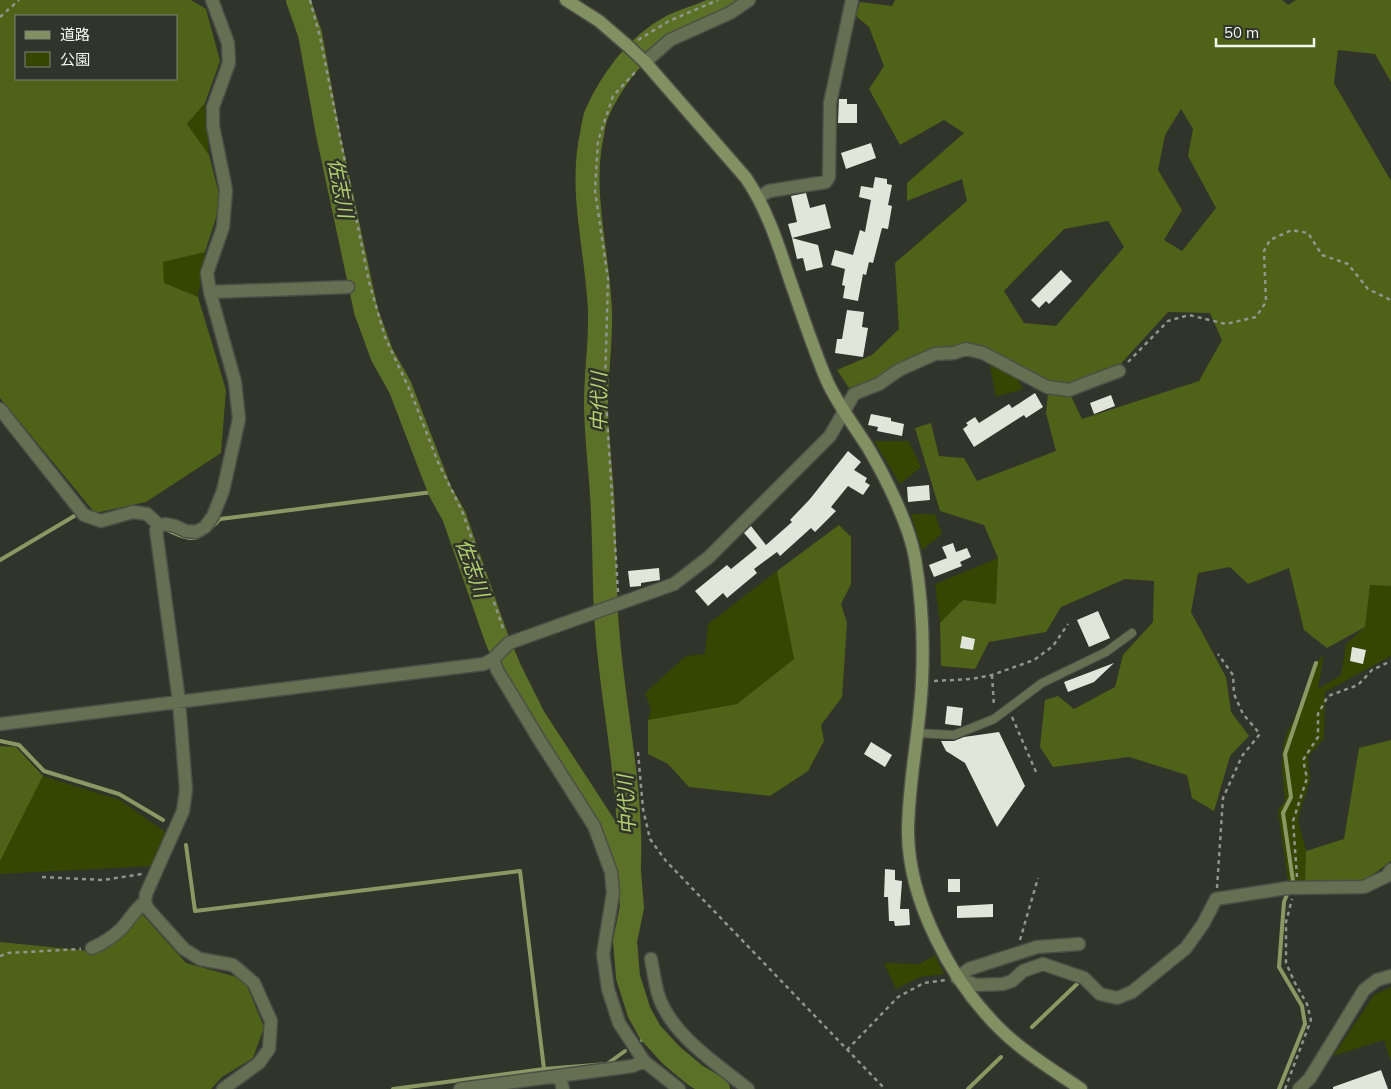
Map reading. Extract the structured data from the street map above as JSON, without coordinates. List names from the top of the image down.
{
  "water": ["佐志川", "中代川"],
  "legend": ["道路", "公園"],
  "scale_bar": "50 m"
}
